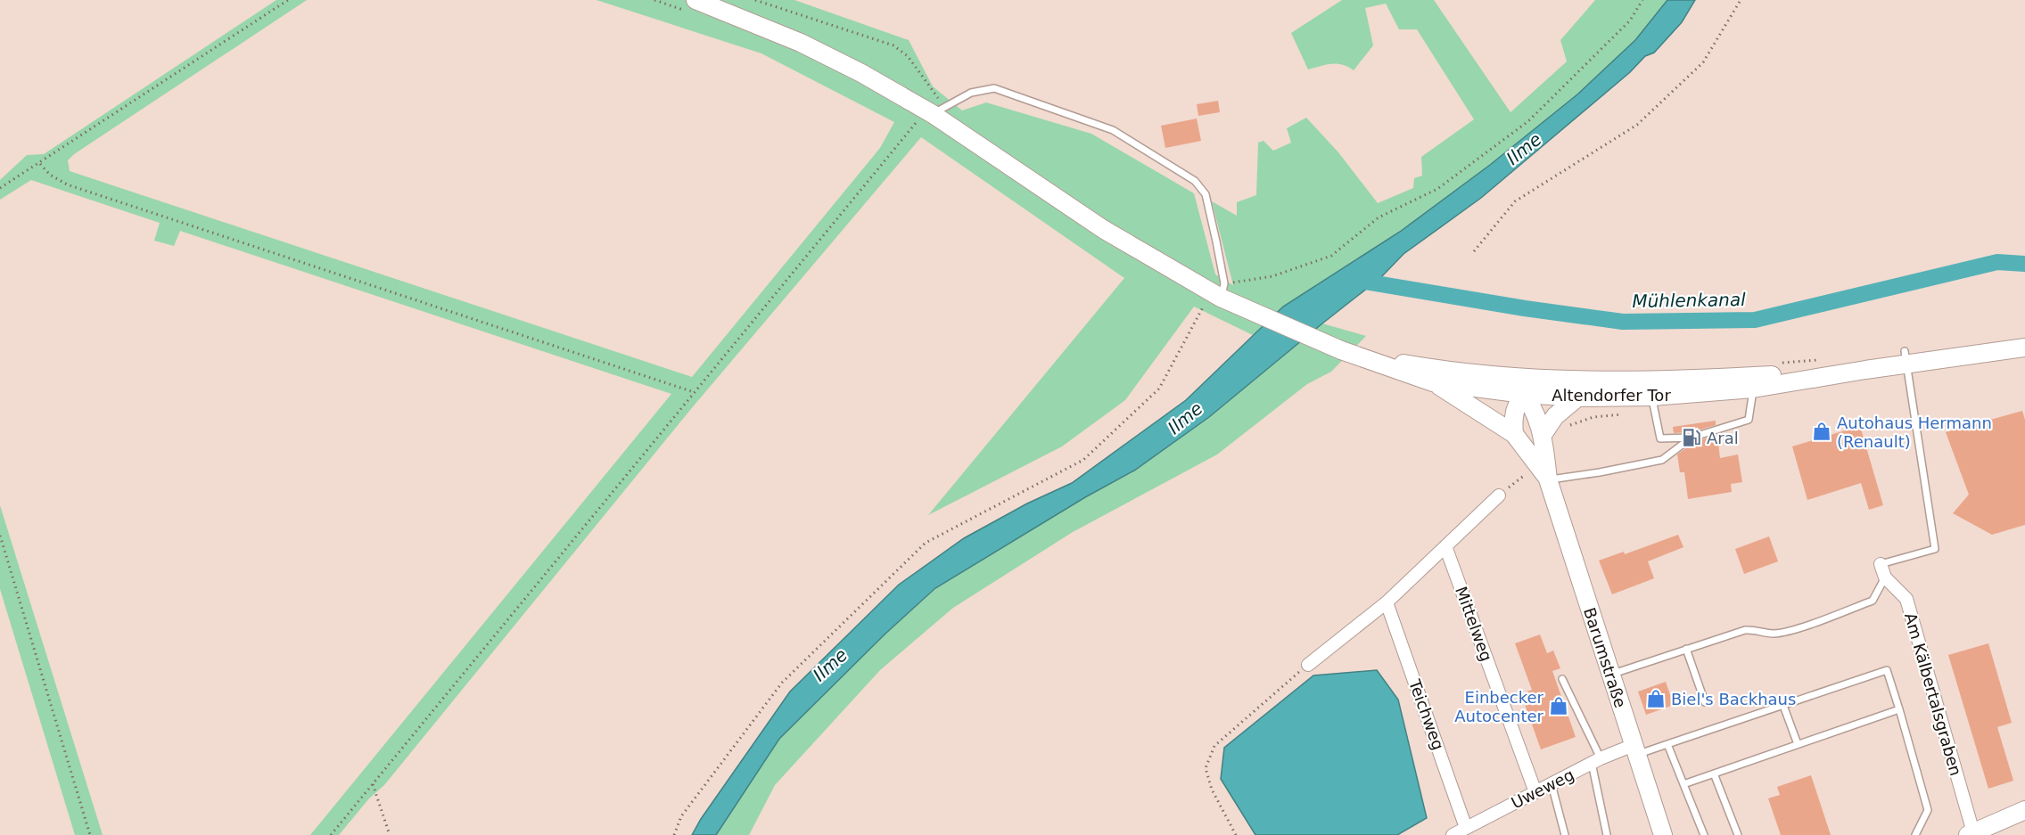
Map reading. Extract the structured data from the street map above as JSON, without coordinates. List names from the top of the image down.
{
  "streets": {
    "main road": ["Altendorfer Tor", "Barumstraße"],
    "street": [
      "Mittelweg",
      "Am Kälbertalsgraben",
      "Teichweg",
      "Uweweg"
    ]
  },
  "crossings": [
    ["Altendorfer Tor", "Barumstraße"],
    ["Mittelweg", "Uweweg"],
    ["Barumstraße", "Uweweg"],
    ["Teichweg", "Uweweg"]
  ],
  "water": ["Ilme", "Mühlenkanal"],
  "places": {
    "shop": ["Autohaus Hermann (Renault)", "Biel's Backhaus", "Einbecker Autocenter"],
    "fuel station": ["Aral"]
  }
}
